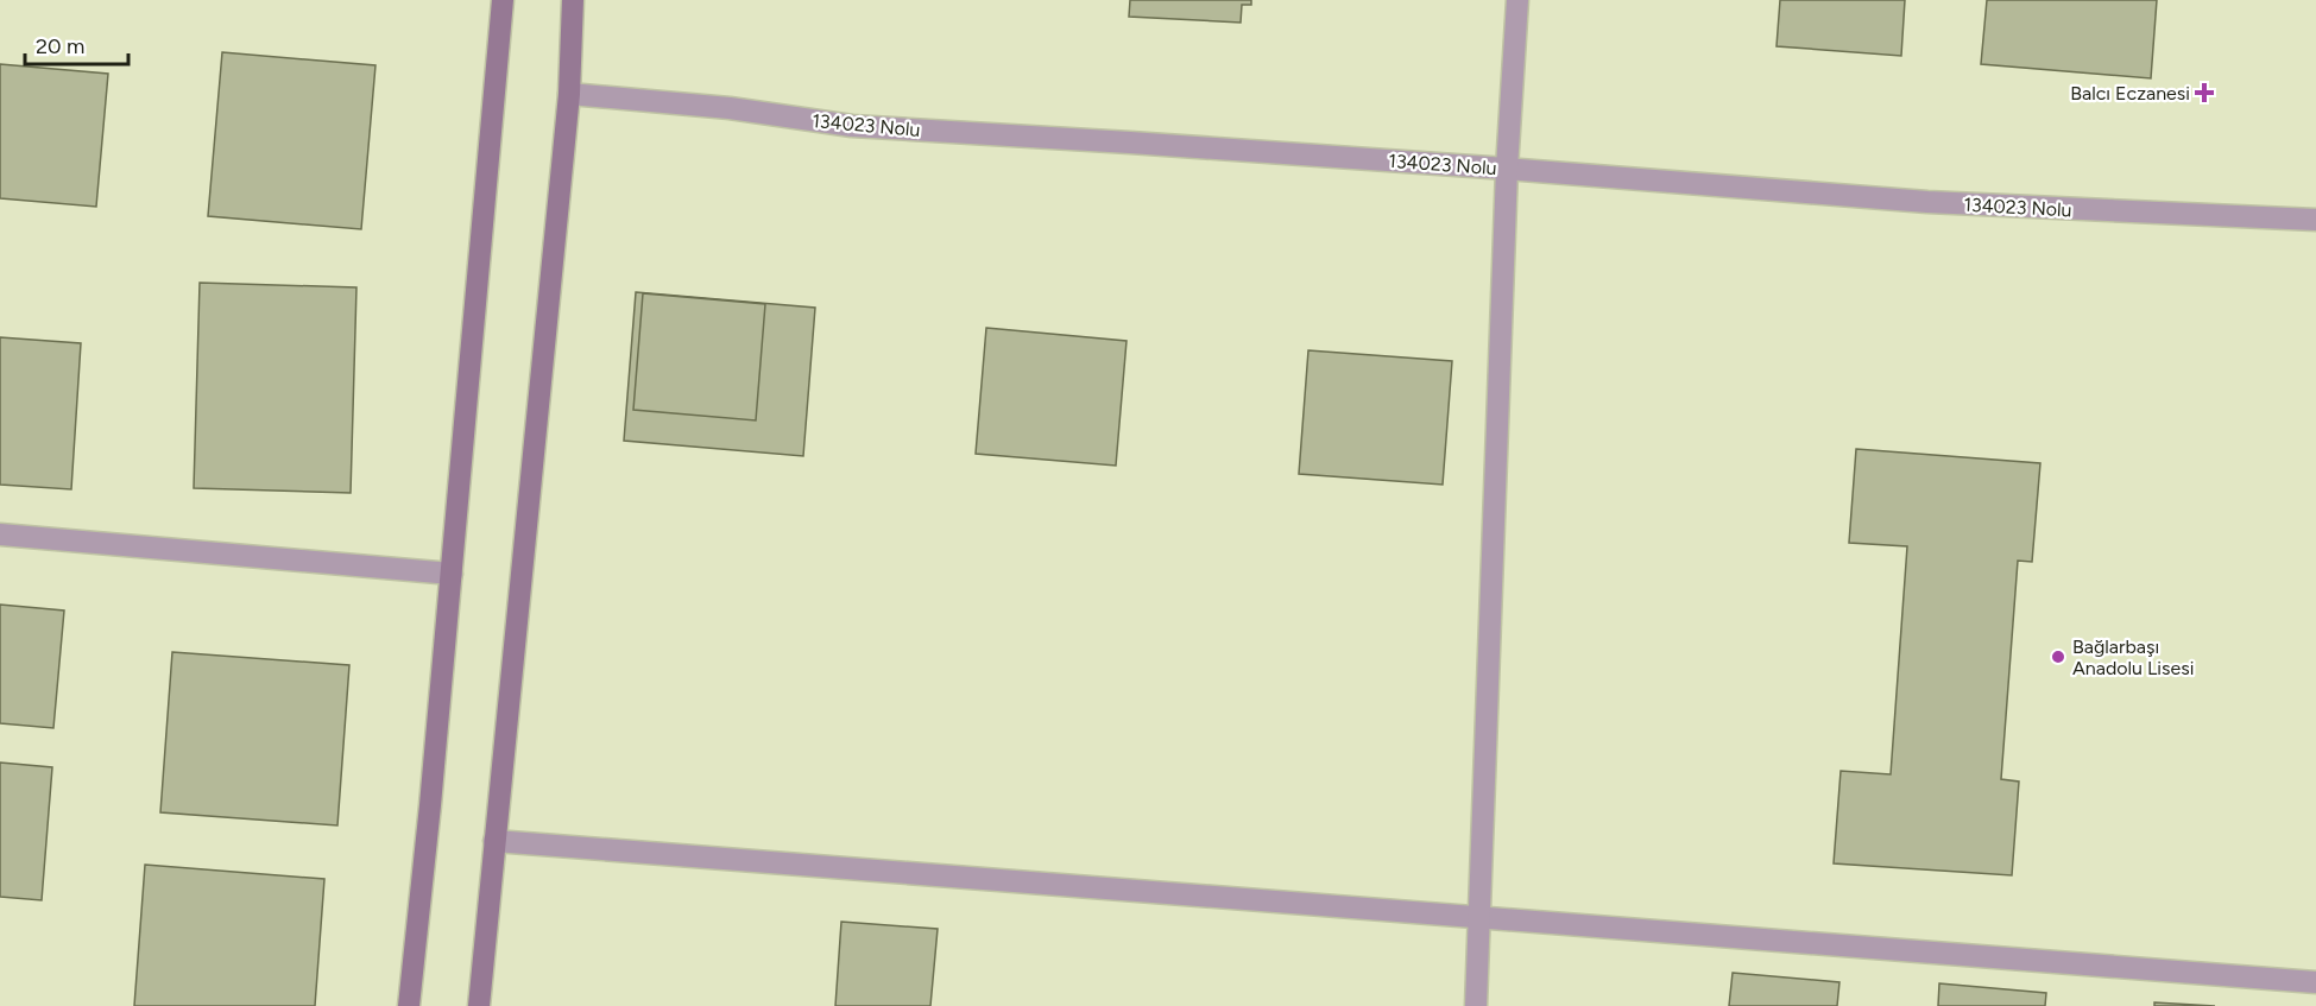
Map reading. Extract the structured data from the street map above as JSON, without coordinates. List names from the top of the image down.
{
  "streets": {
    "street": ["134023 Nolu"]
  },
  "places": {
    "health": ["Balcı Eczanesi"],
    "other": ["Bağlarbaşı Anadolu Lisesi"]
  },
  "scale_bar": "20 m"
}
